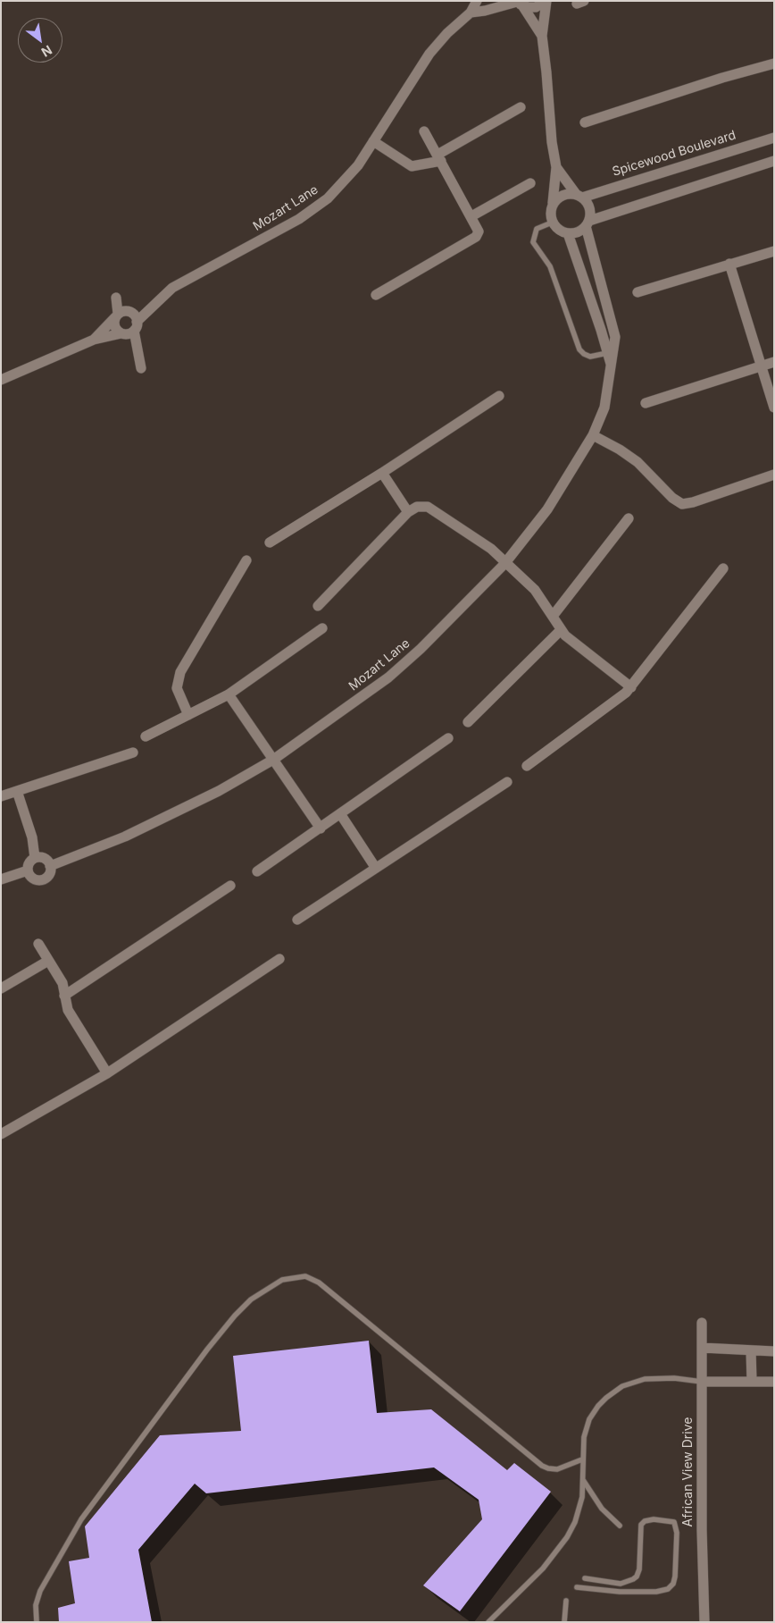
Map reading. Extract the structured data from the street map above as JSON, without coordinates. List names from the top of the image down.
{
  "streets": {
    "street": ["Spicewood Boulevard", "Mozart Lane", "African View Drive"]
  },
  "crossings": [
    ["Spicewood Boulevard", "Mozart Lane"]
  ],
  "north": "bottom right"
}
